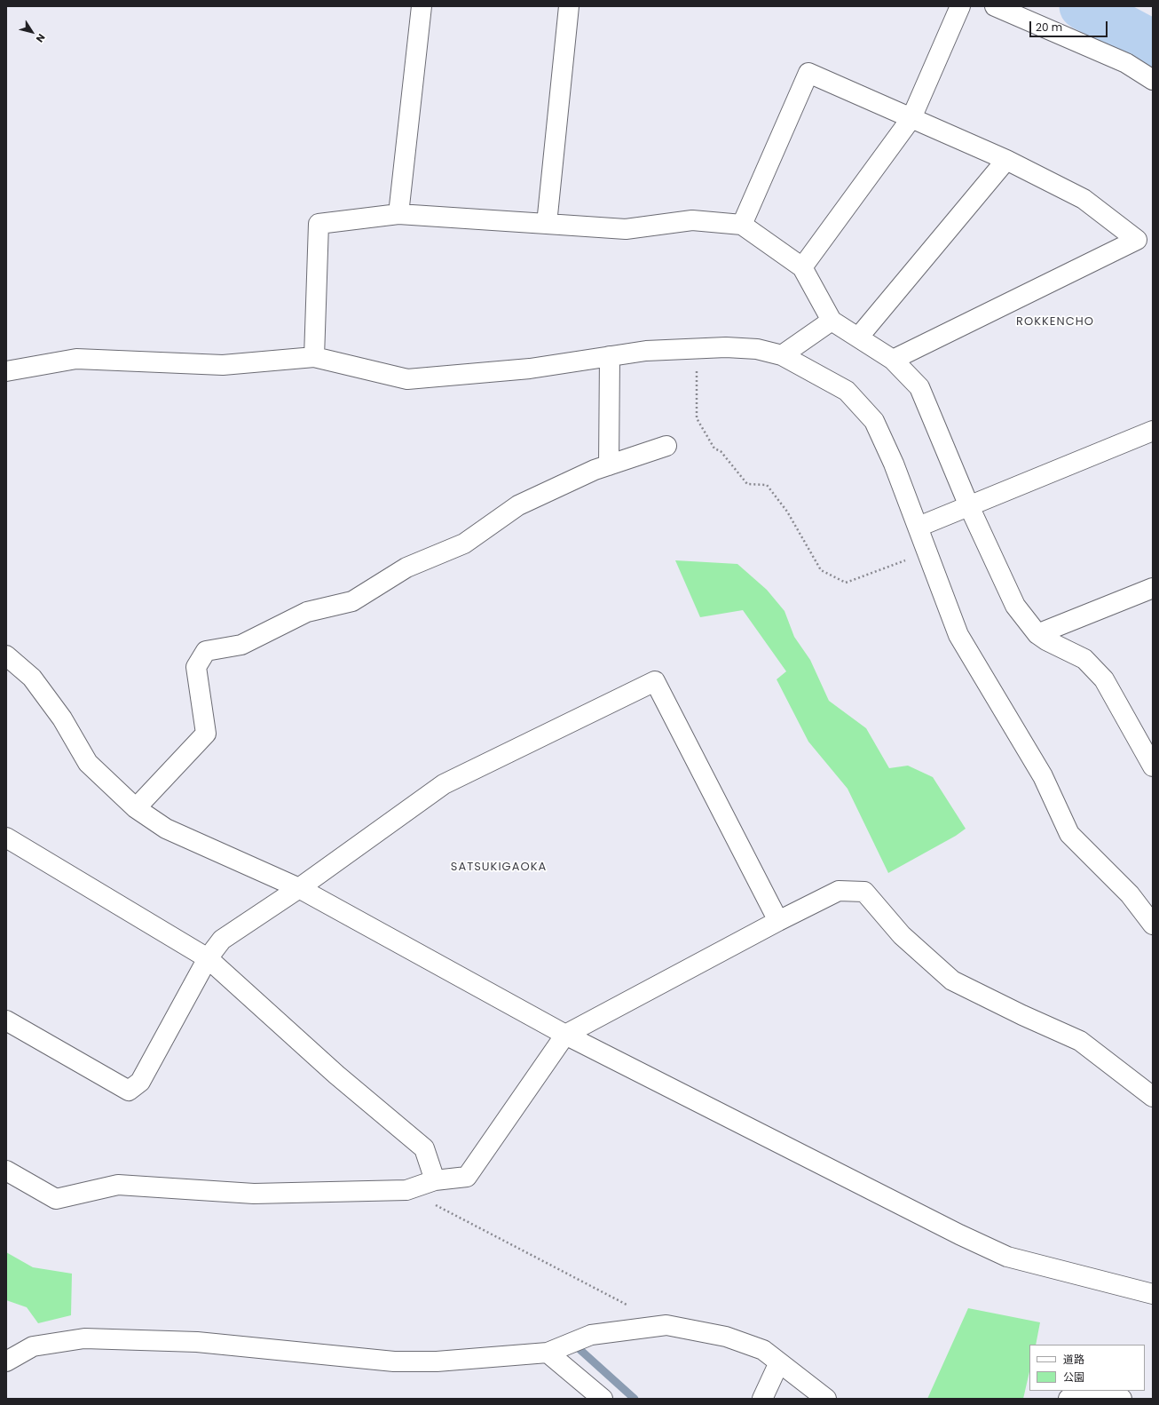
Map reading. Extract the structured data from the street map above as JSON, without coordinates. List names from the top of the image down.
{
  "districts": ["ROKKENCHO", "SATSUKIGAOKA"],
  "legend": ["道路", "公園"],
  "scale_bar": "20 m",
  "north": "bottom right"
}
